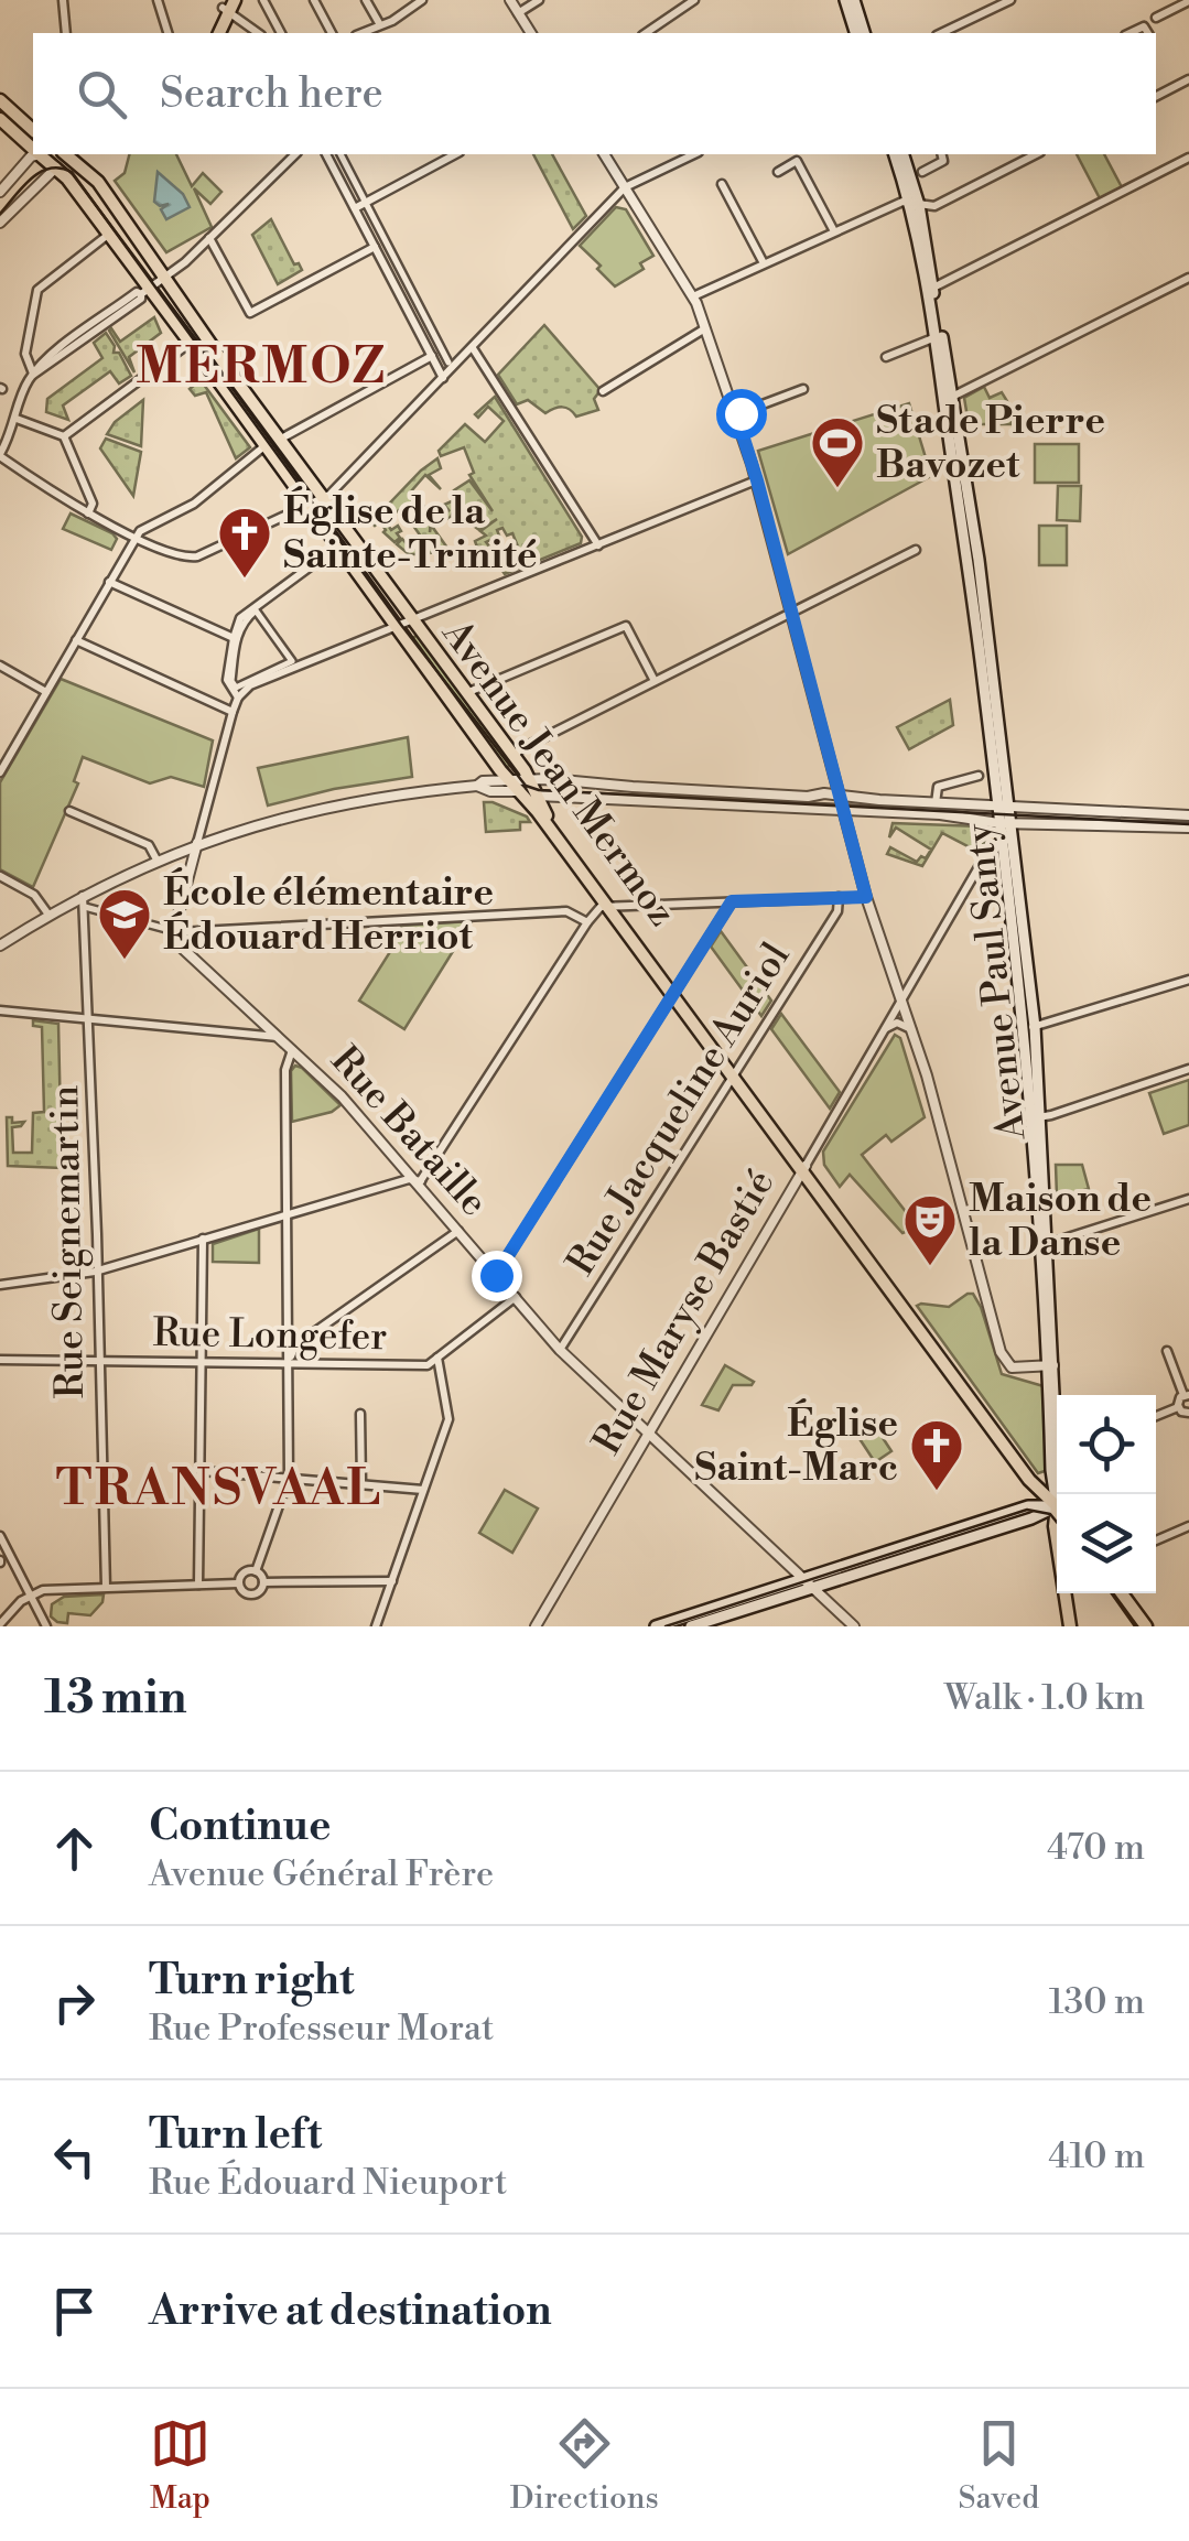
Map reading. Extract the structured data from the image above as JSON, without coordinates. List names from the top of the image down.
{
  "streets": {
    "main road": ["Avenue Jean Mermoz", "Avenue Paul Santy"],
    "street": [
      "Rue Jacqueline Auriol",
      "Rue Bataille",
      "Rue Seignemartin",
      "Rue Maryse Bastié",
      "Rue Longefer"
    ]
  },
  "crossings": [
    ["Avenue Jean Mermoz", "Rue Jacqueline Auriol"],
    ["Avenue Jean Mermoz", "Rue Maryse Bastié"],
    ["Avenue Paul Santy", "Rue Maryse Bastié"],
    ["Rue Jacqueline Auriol", "Rue Bataille"],
    ["Rue Bataille", "Rue Maryse Bastié"],
    ["Rue Bataille", "Rue Longefer"],
    ["Rue Seignemartin", "Rue Longefer"]
  ],
  "districts": ["MERMOZ", "TRANSVAAL"],
  "places": {
    "sports": ["Stade Pierre Bavozet"],
    "church": ["Église de la Sainte-Trinité", "Église Saint-Marc"],
    "school or university": ["École élémentaire Édouard Herriot"],
    "theatre": ["Maison de la Danse"]
  },
  "page": {
    "search": "Search here",
    "heading": ["13 min", "Walk · 1.0 km"],
    "list": [
      ["Continue", "Avenue Général Frère", "470 m"],
      ["Turn right", "Rue Professeur Morat", "130 m"],
      ["Turn left", "Rue Édouard Nieuport", "410 m"],
      "Arrive at destination"
    ],
    "nav": ["Map", "Directions", "Saved"]
  }
}
